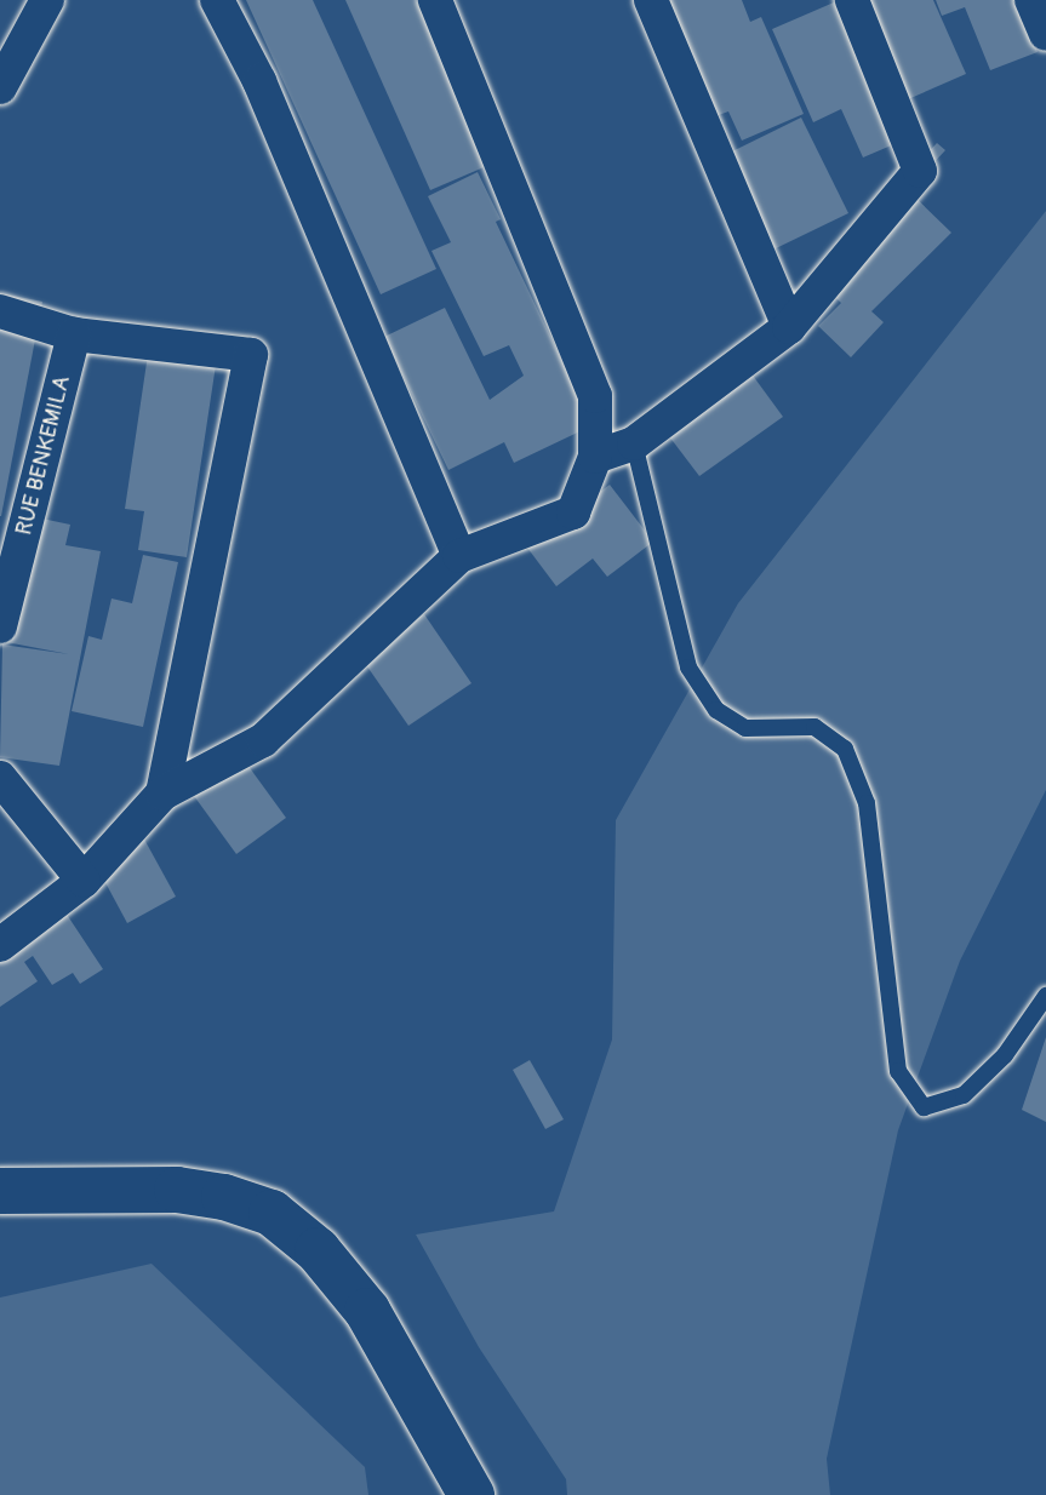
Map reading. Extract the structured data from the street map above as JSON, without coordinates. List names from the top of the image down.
{
  "streets": {
    "street": ["RUE BENKEMILA"]
  }
}
